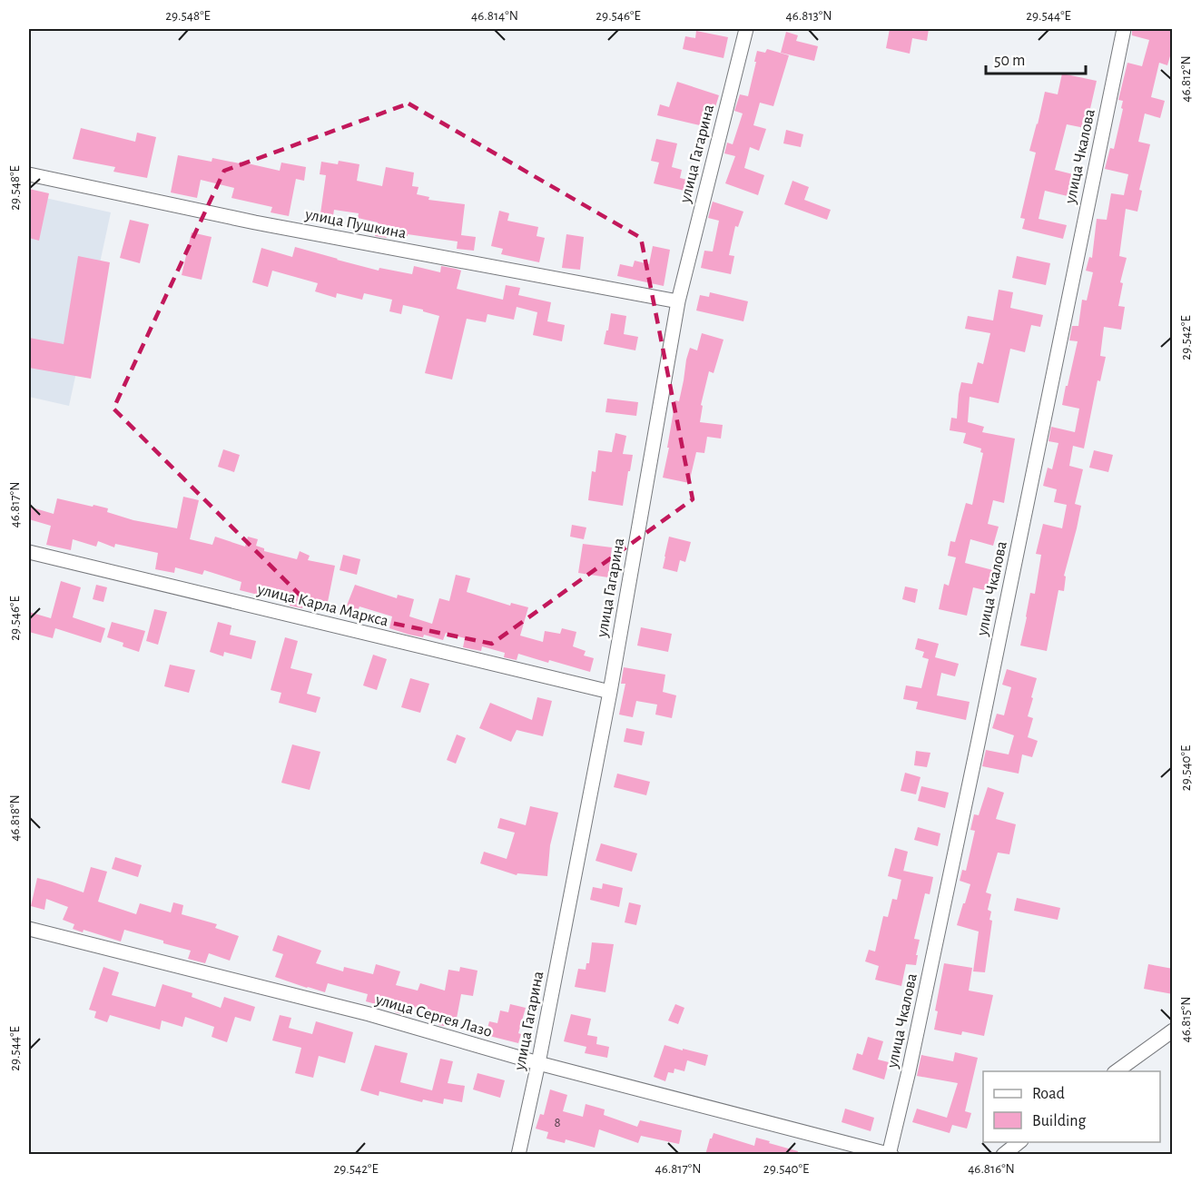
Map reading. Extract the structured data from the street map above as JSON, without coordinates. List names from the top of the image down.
{
  "streets": {
    "street": [
      "улица Гагарина",
      "улица Чкалова",
      "улица Пушкина",
      "улица Карла Маркса",
      "улица Сергея Лазо"
    ]
  },
  "crossings": [
    ["улица Гагарина", "улица Пушкина"],
    ["улица Гагарина", "улица Карла Маркса"],
    ["улица Гагарина", "улица Сергея Лазо"],
    ["улица Чкалова", "улица Сергея Лазо"]
  ],
  "house_numbers": ["8"],
  "legend": ["Road", "Building"],
  "scale_bar": "50 m",
  "coordinates": [
    "29.548°E",
    "46.814°N",
    "29.546°E",
    "46.813°N",
    "29.544°E",
    "46.812°N",
    "29.542°E",
    "46.817°N",
    "29.540°E",
    "46.818°N",
    "46.815°N",
    "46.816°N"
  ]
}
